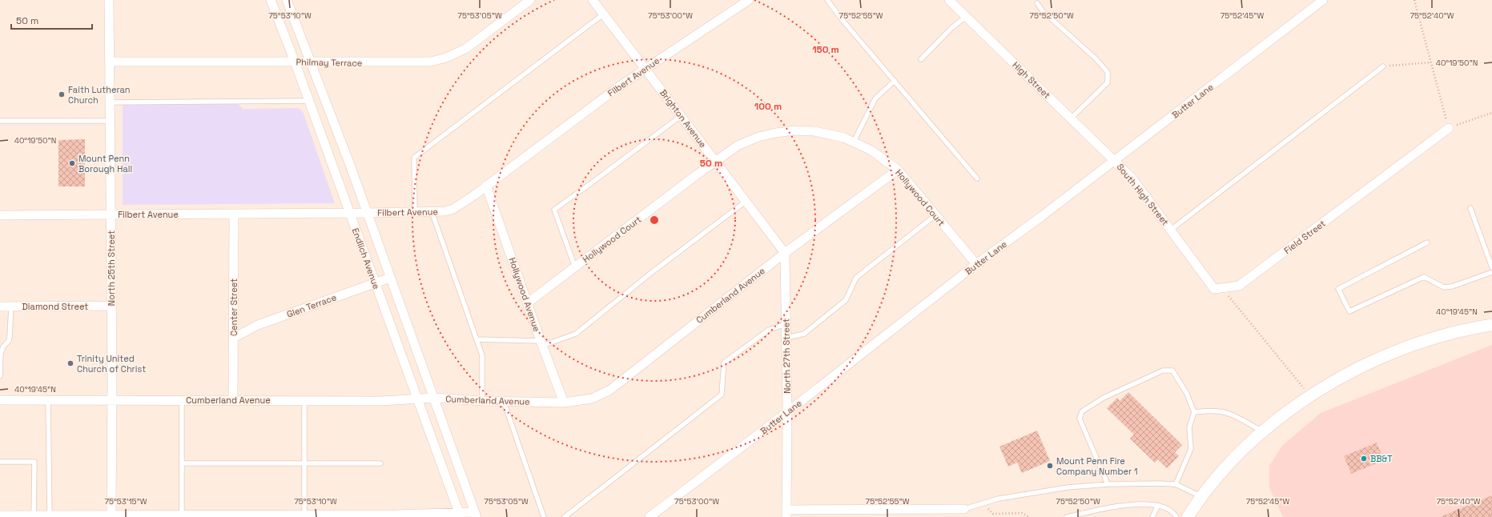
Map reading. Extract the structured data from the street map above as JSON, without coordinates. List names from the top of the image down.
{
  "streets": {
    "street": [
      "Philmay Terrace",
      "Filbert Avenue",
      "High Street",
      "Butter Lane",
      "Brighton Avenue",
      "South High Street",
      "Hollywood Court",
      "Field Street",
      "Endlich Avenue",
      "North 25th Street",
      "Hollywood Avenue",
      "Cumberland Avenue",
      "Glen Terrace",
      "Diamond Street",
      "Center Street",
      "North 27th Street"
    ]
  },
  "crossings": [
    ["Philmay Terrace", "Endlich Avenue"],
    ["Philmay Terrace", "North 25th Street"],
    ["Filbert Avenue", "Brighton Avenue"],
    ["Filbert Avenue", "Endlich Avenue"],
    ["Filbert Avenue", "North 25th Street"],
    ["Filbert Avenue", "Hollywood Avenue"],
    ["Filbert Avenue", "Center Street"],
    ["High Street", "Butter Lane"],
    ["High Street", "South High Street"],
    ["Butter Lane", "South High Street"],
    ["Butter Lane", "Hollywood Court"],
    ["Butter Lane", "North 27th Street"],
    ["Brighton Avenue", "Hollywood Court"],
    ["Brighton Avenue", "Cumberland Avenue"],
    ["Brighton Avenue", "North 27th Street"],
    ["South High Street", "Field Street"],
    ["Hollywood Court", "Hollywood Avenue"],
    ["Hollywood Court", "Cumberland Avenue"],
    ["Endlich Avenue", "Cumberland Avenue"],
    ["Endlich Avenue", "Glen Terrace"],
    ["North 25th Street", "Cumberland Avenue"],
    ["North 25th Street", "Diamond Street"],
    ["Hollywood Avenue", "Cumberland Avenue"],
    ["Cumberland Avenue", "Center Street"],
    ["Cumberland Avenue", "North 27th Street"],
    ["Glen Terrace", "Center Street"]
  ],
  "places": [
    "Faith Lutheran Church",
    "Mount Penn Borough Hall",
    "Trinity United Church of Christ",
    "BB&T",
    "Mount Penn Fire Company Number 1"
  ],
  "scale_bar": "50 m",
  "coordinates": [
    "75°53'10\"W",
    "75°53'05\"W",
    "75°53'00\"W",
    "75°52'55\"W",
    "75°52'50\"W",
    "75°52'45\"W",
    "75°52'40\"W",
    "40°19'50\"N",
    "40°19'45\"N",
    "75°53'15\"W"
  ],
  "rings": ["150 m", "100 m", "50 m"]
}
